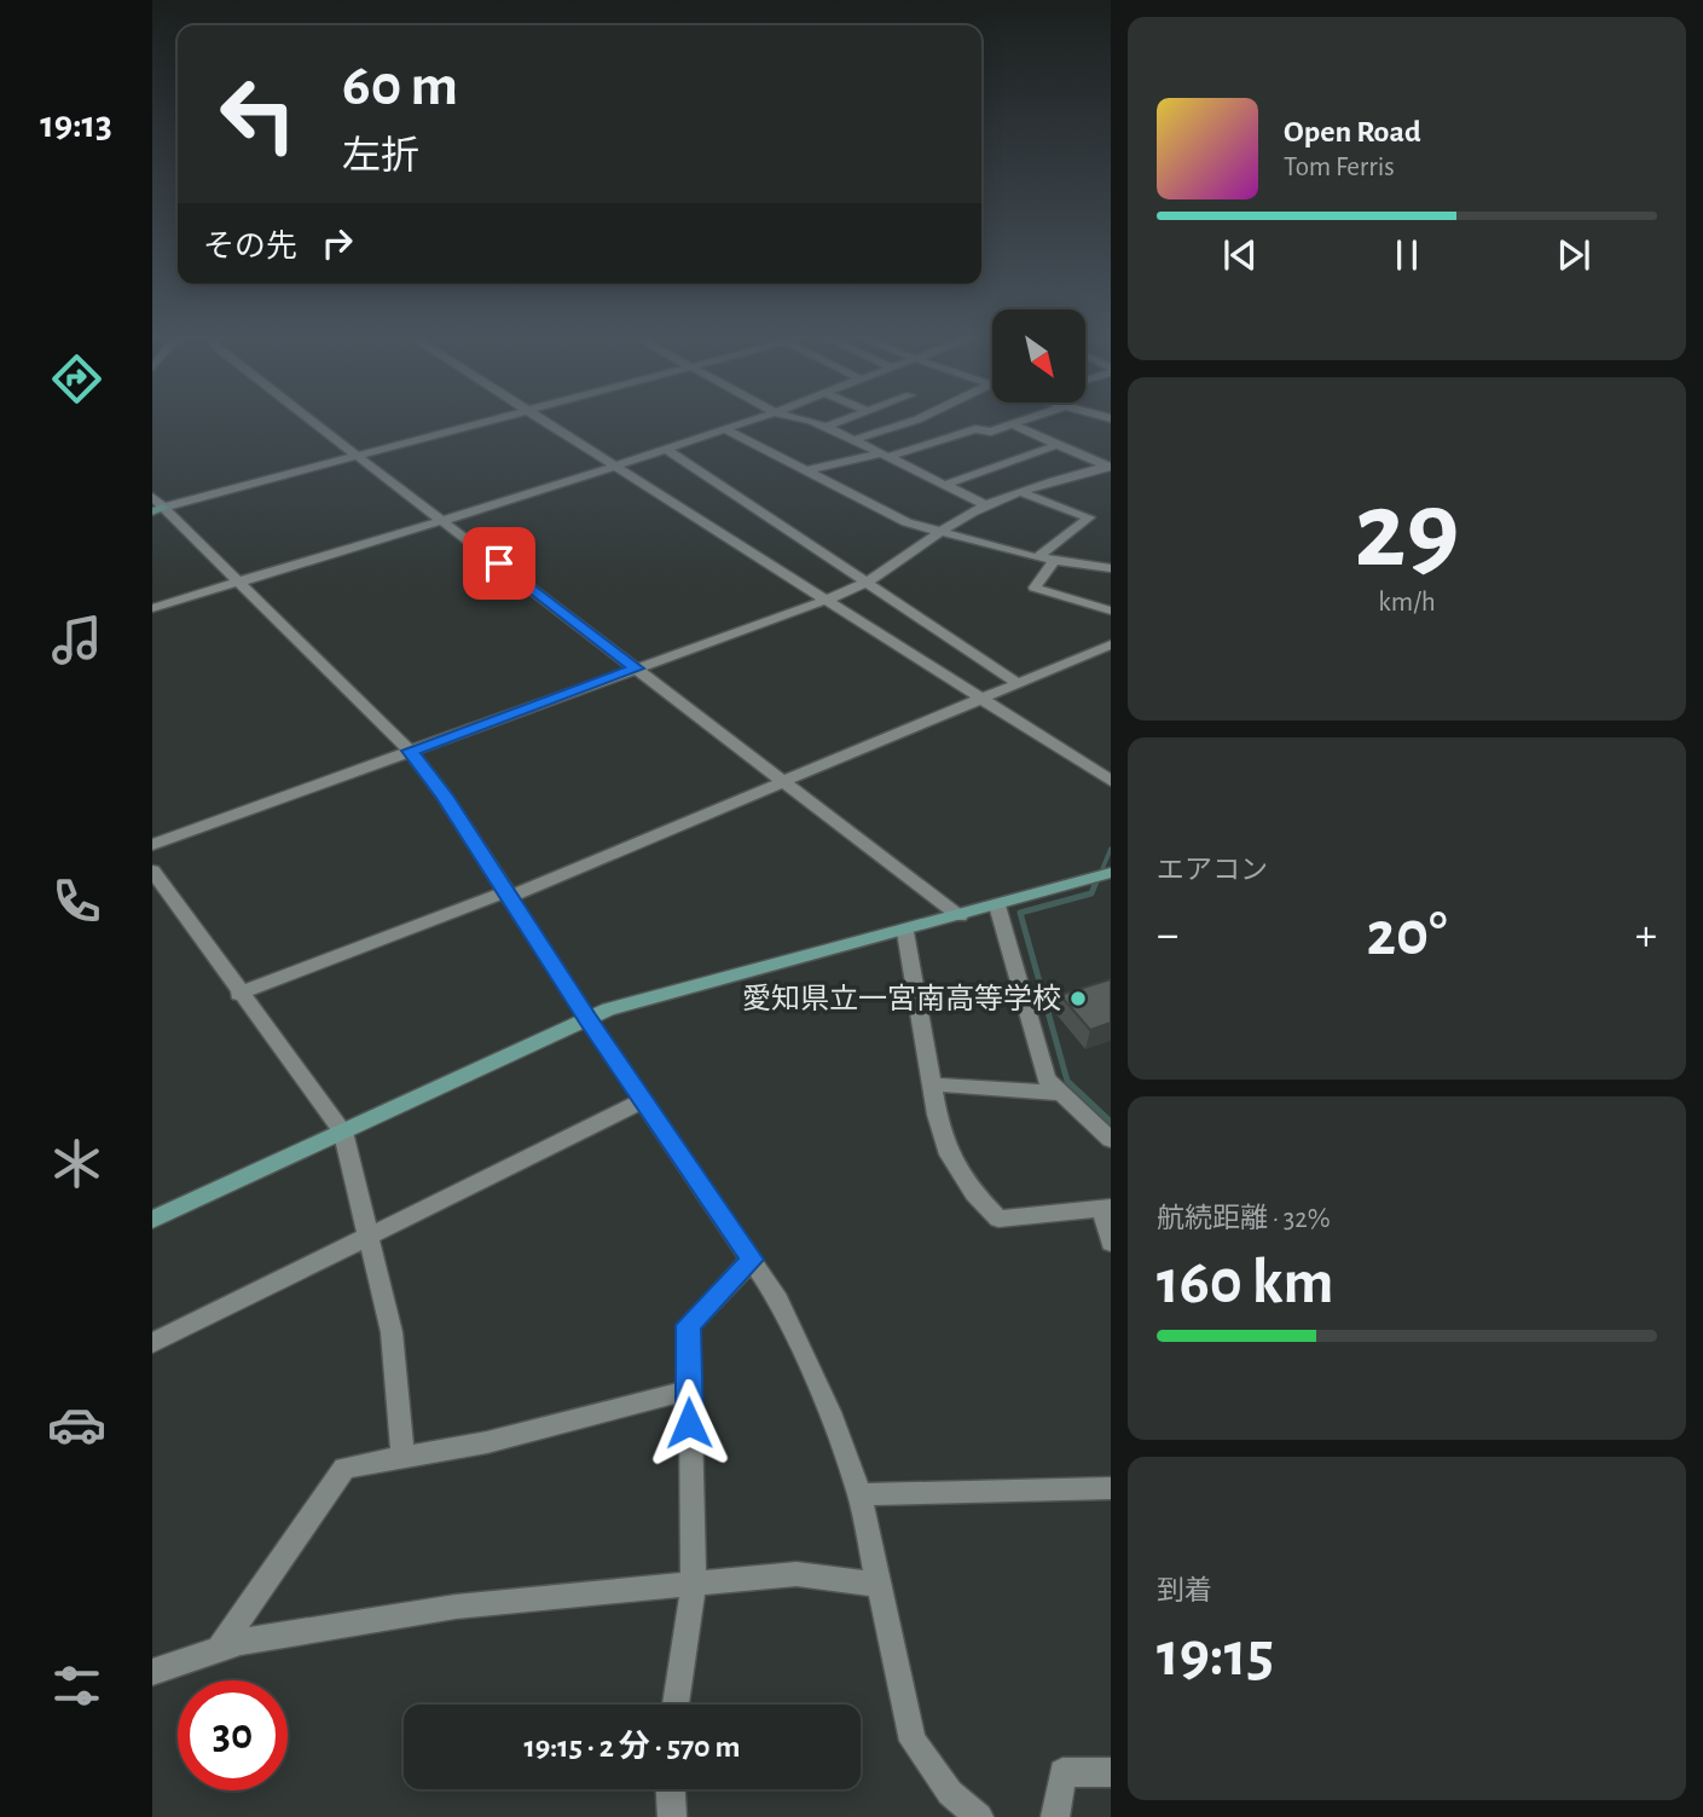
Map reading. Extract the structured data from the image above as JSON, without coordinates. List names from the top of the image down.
{
  "places": ["愛知県立一宮南高等学校"],
  "north": "bottom right",
  "page": {
    "tabs": "19:13",
    "turn": ["60 m", "左折"],
    "song": ["Open Road", "Tom Ferris"],
    "then": "その先",
    "tile": [
      ["29", "km/h"],
      "エアコン",
      ["航続距離 · 32%", "160 km"],
      ["到着", "19:15"]
    ],
    "heat": ["−", "20°", "+"],
    "limit": "30",
    "trip": "19:15 · 2 分 · 570 m"
  }
}
